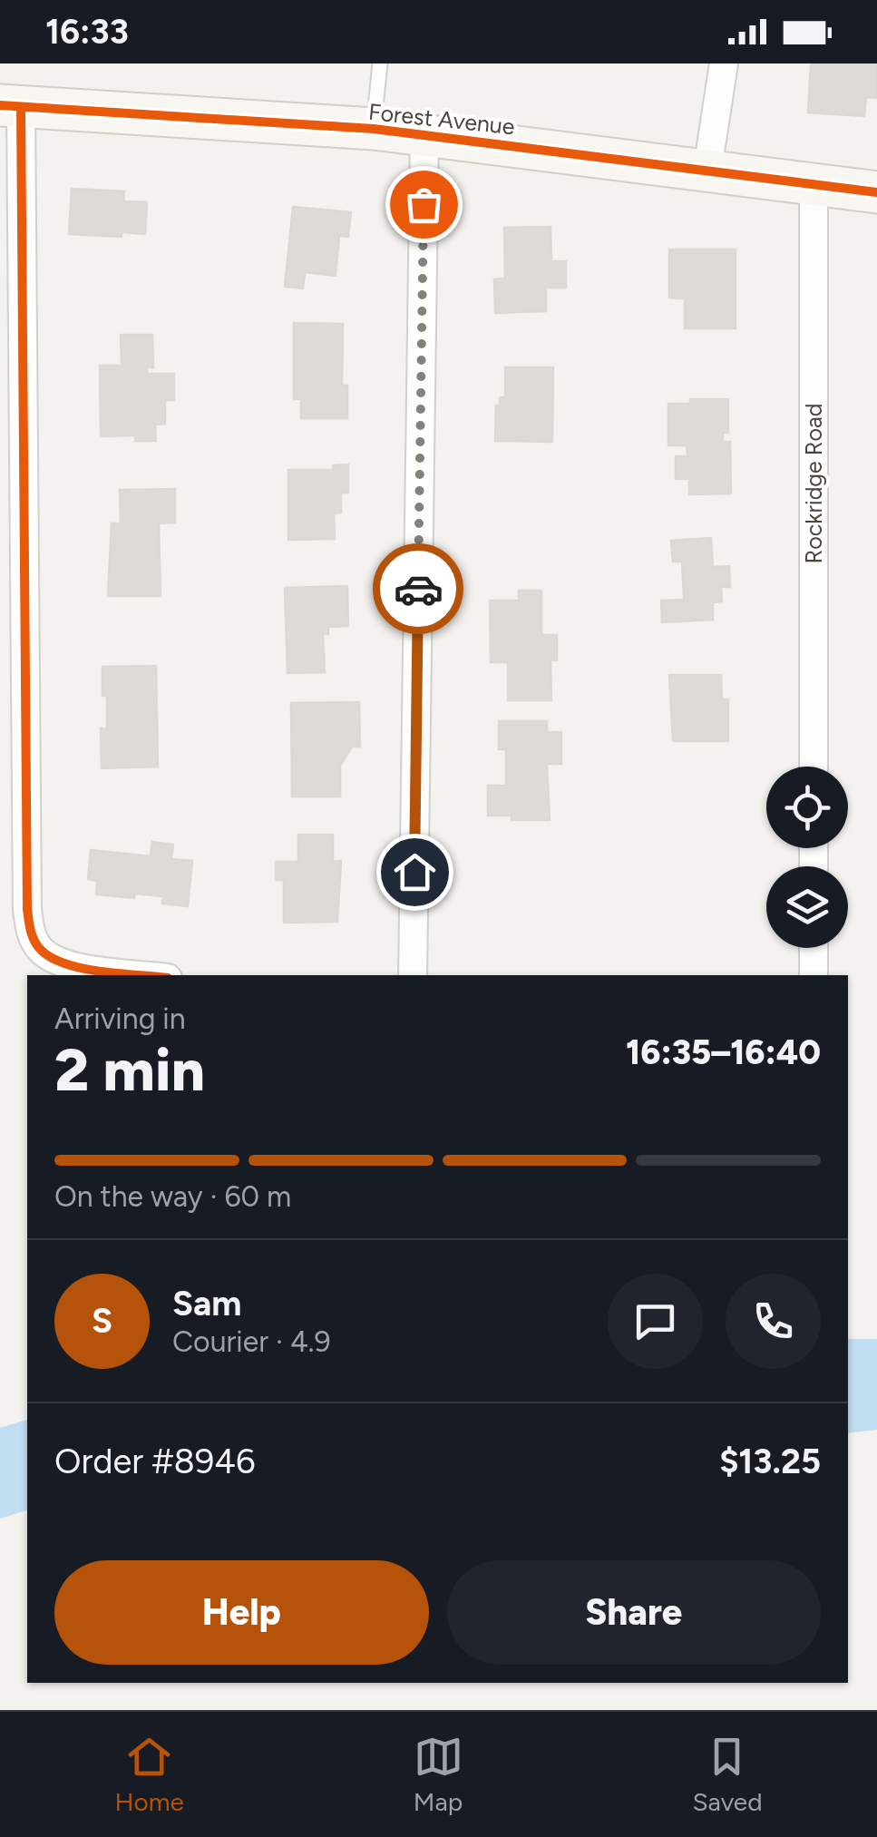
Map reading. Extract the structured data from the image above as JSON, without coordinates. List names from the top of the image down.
{
  "streets": {
    "street": ["Forest Avenue", "Rockridge Road"]
  },
  "crossings": [
    ["Forest Avenue", "Rockridge Road"]
  ],
  "page": {
    "status": "16:33",
    "heading": ["2 min", "Arriving in", "16:35–16:40"],
    "panel": [
      "Sam",
      "Courier · 4.9",
      "Order #8946",
      "$13.25"
    ],
    "bar": "On the way · 60 m",
    "round": "S",
    "buttons": ["Help", "Share"],
    "tabs": ["Home", "Map", "Saved"]
  }
}
